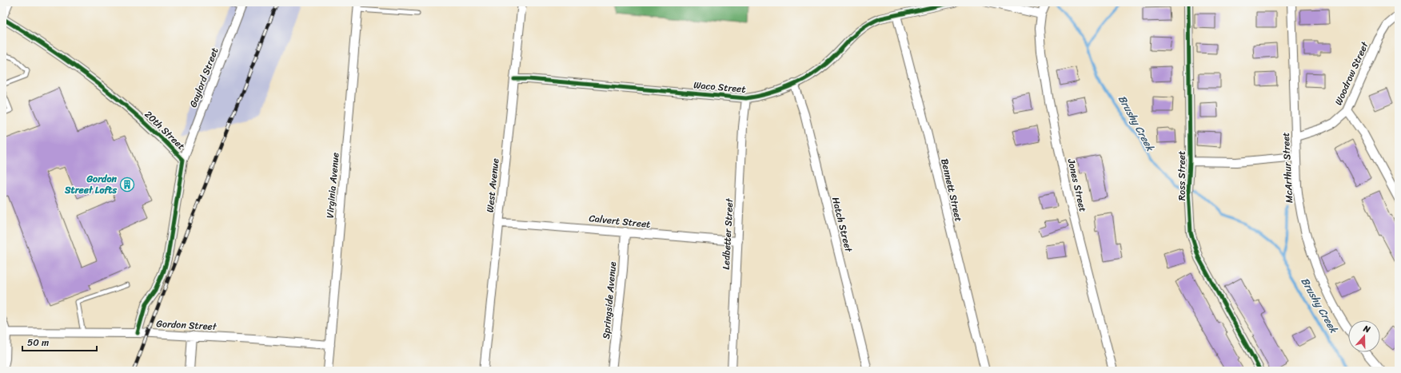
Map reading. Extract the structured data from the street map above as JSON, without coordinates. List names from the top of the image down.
{
  "streets": {
    "street": [
      "Woodrow Street",
      "Gaylord Street",
      "Waco Street",
      "20th Street",
      "McArthur Street",
      "Ross Street",
      "Virginia Avenue",
      "West Avenue",
      "Jones Street",
      "Bennett Street",
      "Calvert Street",
      "Hatch Street",
      "Ledbetter Street",
      "Springside Avenue",
      "Gordon Street"
    ]
  },
  "crossings": [
    ["Woodrow Street", "McArthur Street"],
    ["Gaylord Street", "20th Street"],
    ["Waco Street", "West Avenue"],
    ["Waco Street", "Bennett Street"],
    ["Waco Street", "Hatch Street"],
    ["Waco Street", "Ledbetter Street"],
    ["20th Street", "Gordon Street"],
    ["Virginia Avenue", "Gordon Street"],
    ["West Avenue", "Calvert Street"],
    ["Calvert Street", "Ledbetter Street"],
    ["Calvert Street", "Springside Avenue"]
  ],
  "water": ["Brushy Creek"],
  "places": {
    "building": ["Gordon Street Lofts"]
  },
  "scale_bar": "50 m",
  "north": "top"
}
